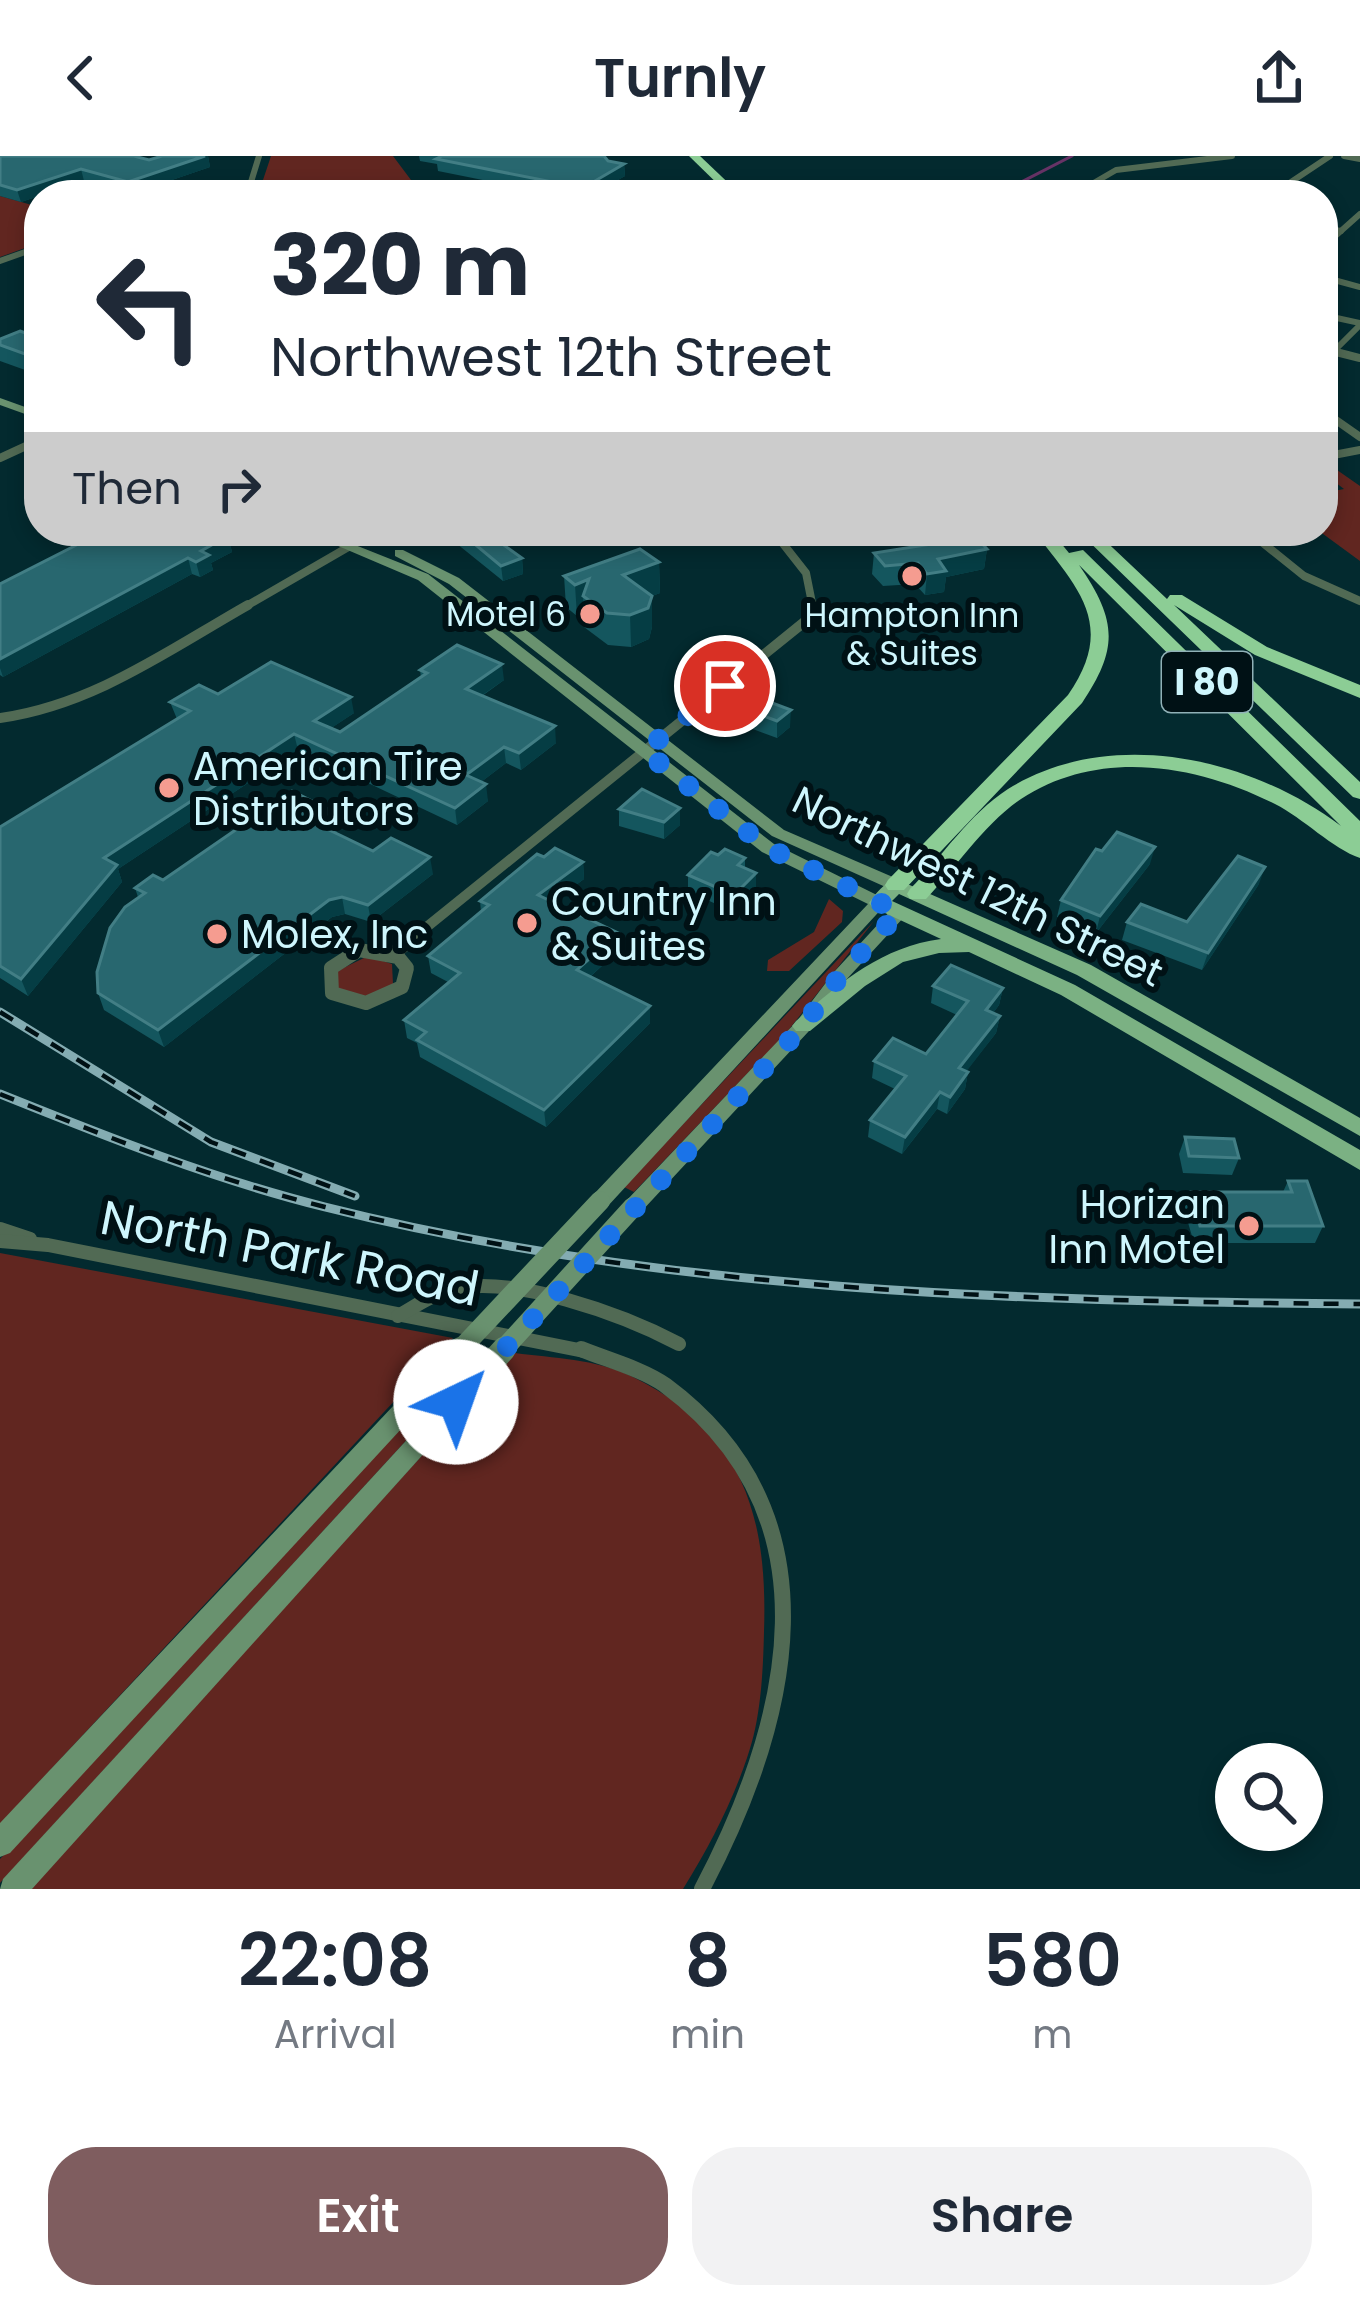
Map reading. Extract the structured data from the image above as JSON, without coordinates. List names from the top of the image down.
{
  "streets": {
    "highway": ["I 80"],
    "main road": ["Northwest 12th Street"],
    "street": ["North Park Road"]
  },
  "places": [
    "Hampton Inn & Suites",
    "Motel 6",
    "American Tire Distributors",
    "Country Inn & Suites",
    "Molex, Inc",
    "Horizan Inn Motel"
  ],
  "page": {
    "header": "Turnly",
    "turn": ["320 m", "Northwest 12th Street"],
    "then": "Then",
    "eta": [
      "22:08",
      "Arrival",
      "8",
      "min",
      "580",
      "m"
    ],
    "buttons": ["Exit", "Share"]
  }
}
